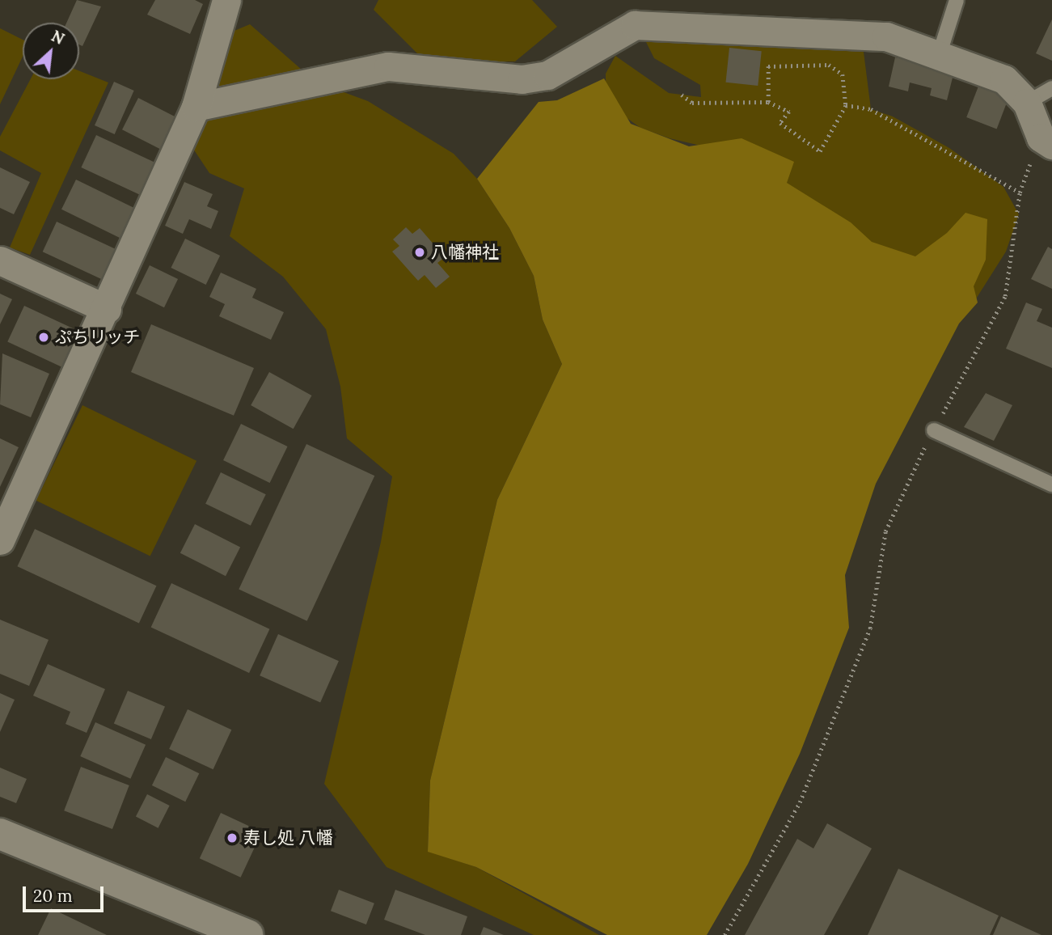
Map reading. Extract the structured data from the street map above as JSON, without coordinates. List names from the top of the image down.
{
  "places": ["八幡神社", "ぷちリッチ", "寿し処 八幡"],
  "scale_bar": "20 m",
  "north": "top right"
}
